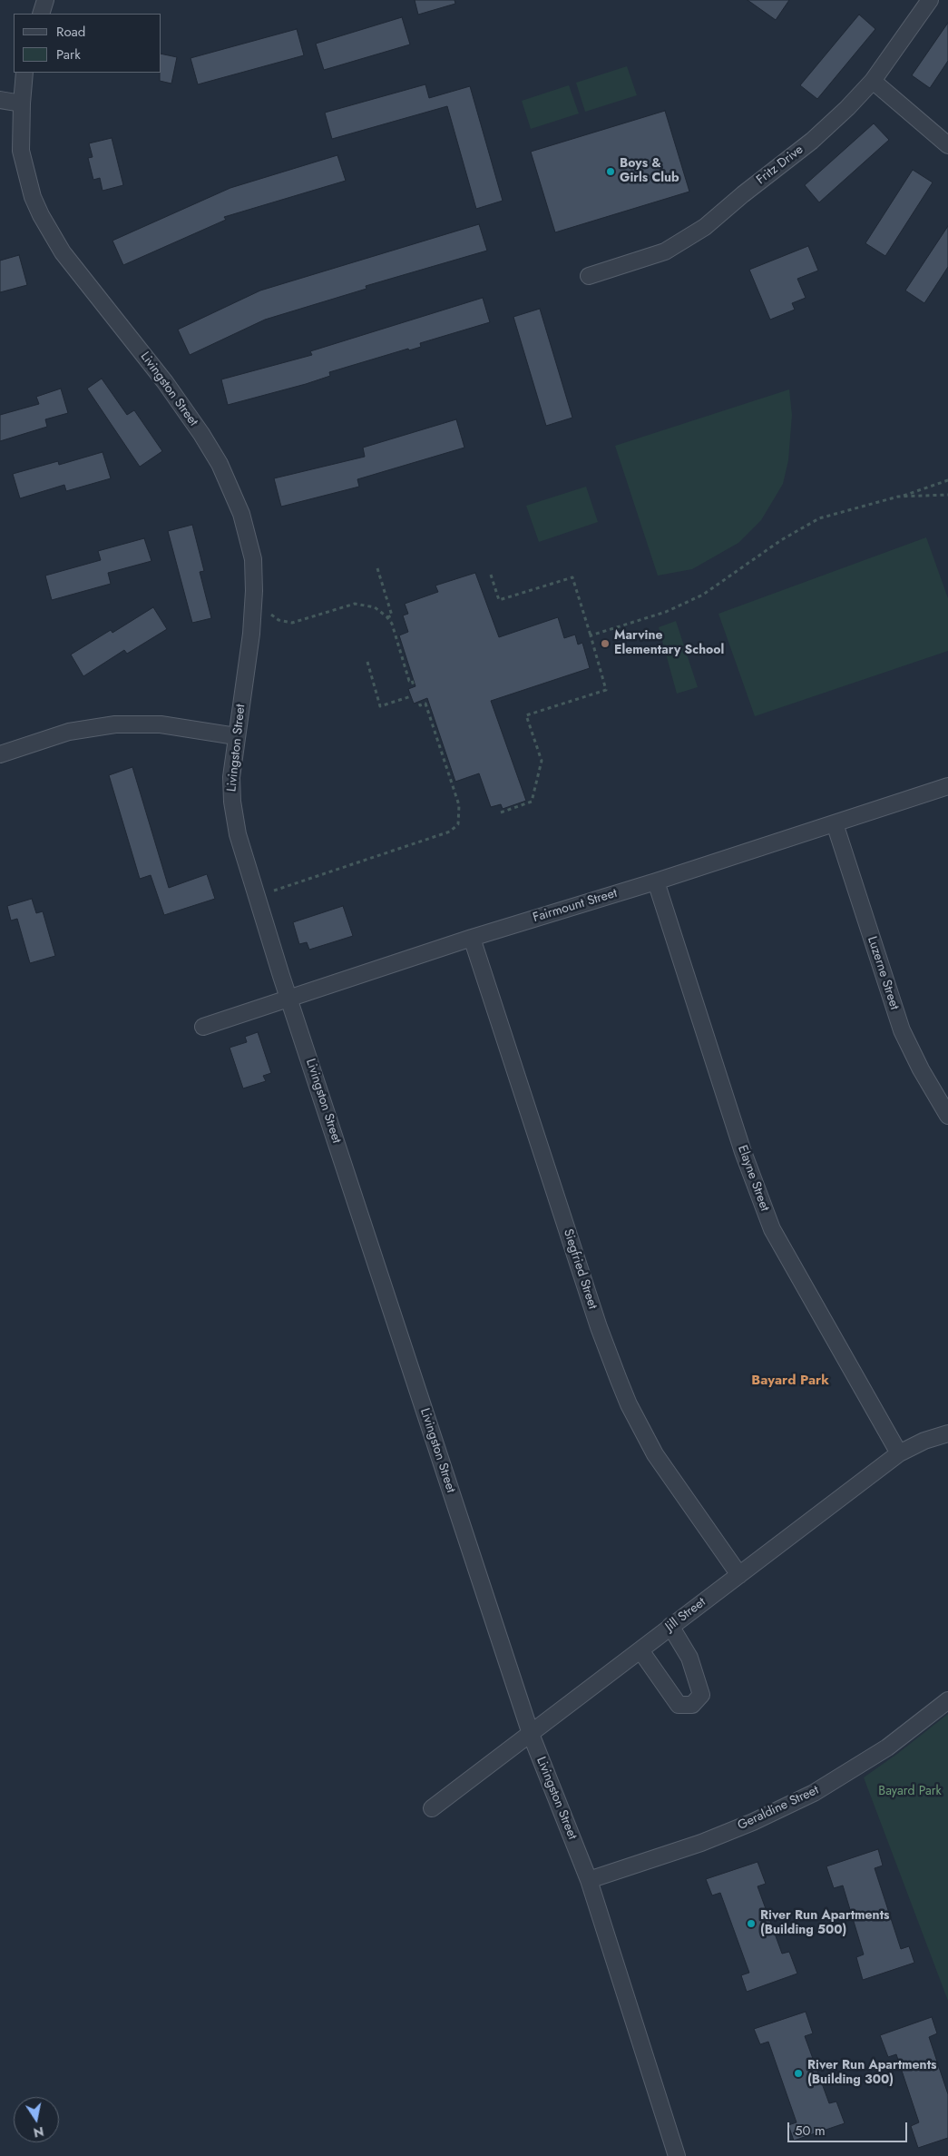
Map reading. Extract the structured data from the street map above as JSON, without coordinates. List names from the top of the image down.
{
  "streets": {
    "street": [
      "Fritz Drive",
      "Livingston Street",
      "Fairmount Street",
      "Luzerne Street",
      "Elayne Street",
      "Siegfried Street",
      "Jill Street",
      "Geraldine Street"
    ]
  },
  "crossings": [
    ["Livingston Street", "Fairmount Street"],
    ["Livingston Street", "Jill Street"],
    ["Livingston Street", "Geraldine Street"],
    ["Fairmount Street", "Luzerne Street"],
    ["Fairmount Street", "Elayne Street"],
    ["Fairmount Street", "Siegfried Street"],
    ["Elayne Street", "Jill Street"],
    ["Siegfried Street", "Jill Street"]
  ],
  "districts": ["Bayard Park"],
  "parks": ["Bayard Park"],
  "places": [
    "Boys & Girls Club",
    "Marvine Elementary School",
    "River Run Apartments (Building 500)",
    "River Run Apartments (Building 300)"
  ],
  "legend": ["Road", "Park"],
  "scale_bar": "50 m",
  "north": "bottom"
}
